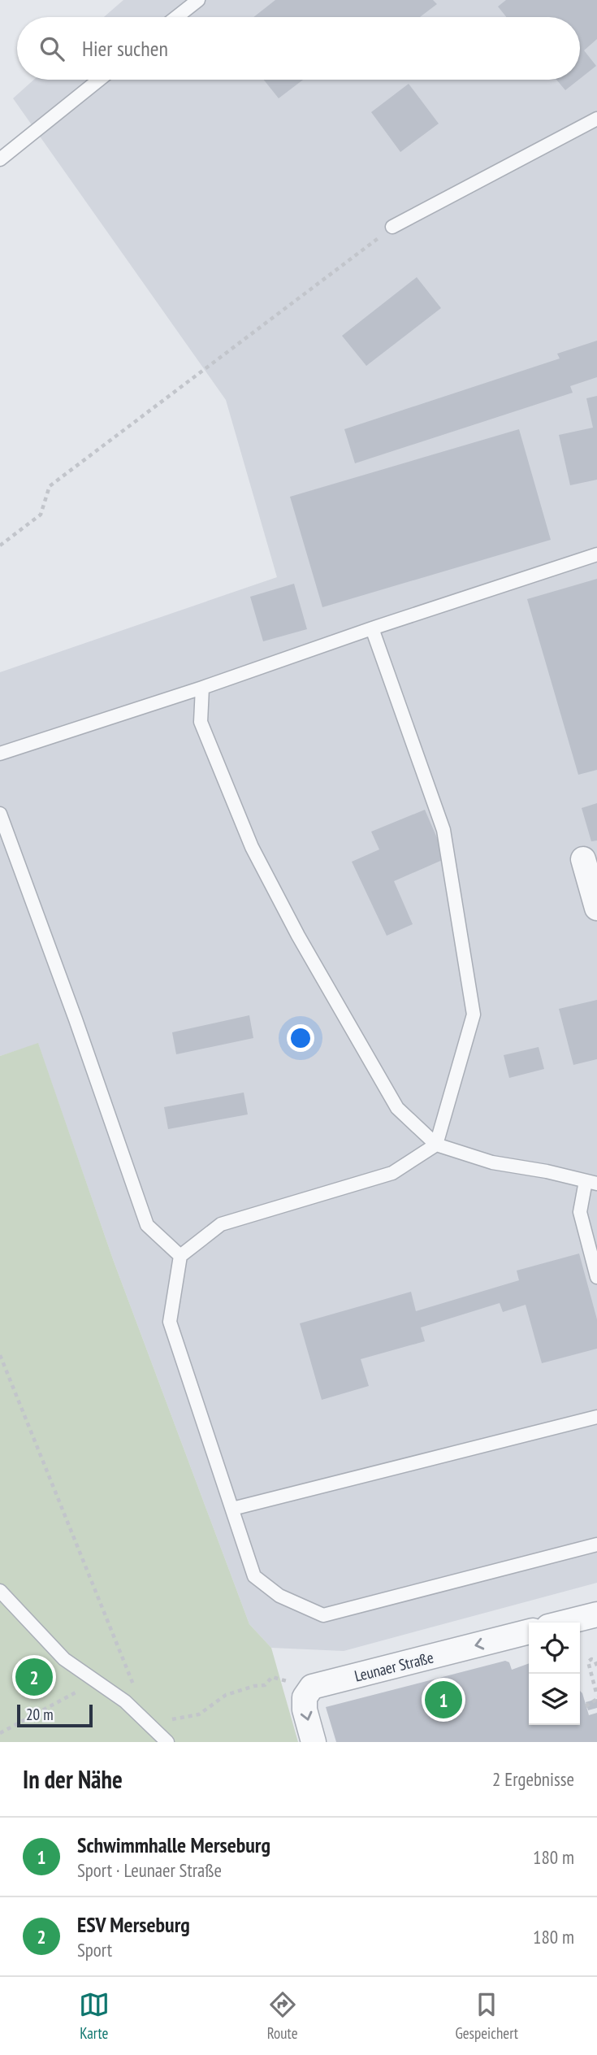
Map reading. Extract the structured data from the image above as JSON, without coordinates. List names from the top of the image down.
{
  "streets": {
    "street": ["Leunaer Straße"]
  },
  "one_way": ["Leunaer Straße"],
  "scale_bar": "20 m",
  "page": {
    "search": "Hier suchen",
    "pins": ["2", "1"],
    "scale": "20 m",
    "heading": ["In der Nähe", "2 Ergebnisse"],
    "list": [
      {
        "mark": "1",
        "name": "Schwimmhalle Merseburg",
        "note": "Sport · Leunaer Straße",
        "value": "180 m"
      },
      {
        "mark": "2",
        "name": "ESV Merseburg",
        "note": "Sport",
        "value": "180 m"
      }
    ],
    "nav": ["Karte", "Route", "Gespeichert"]
  }
}
